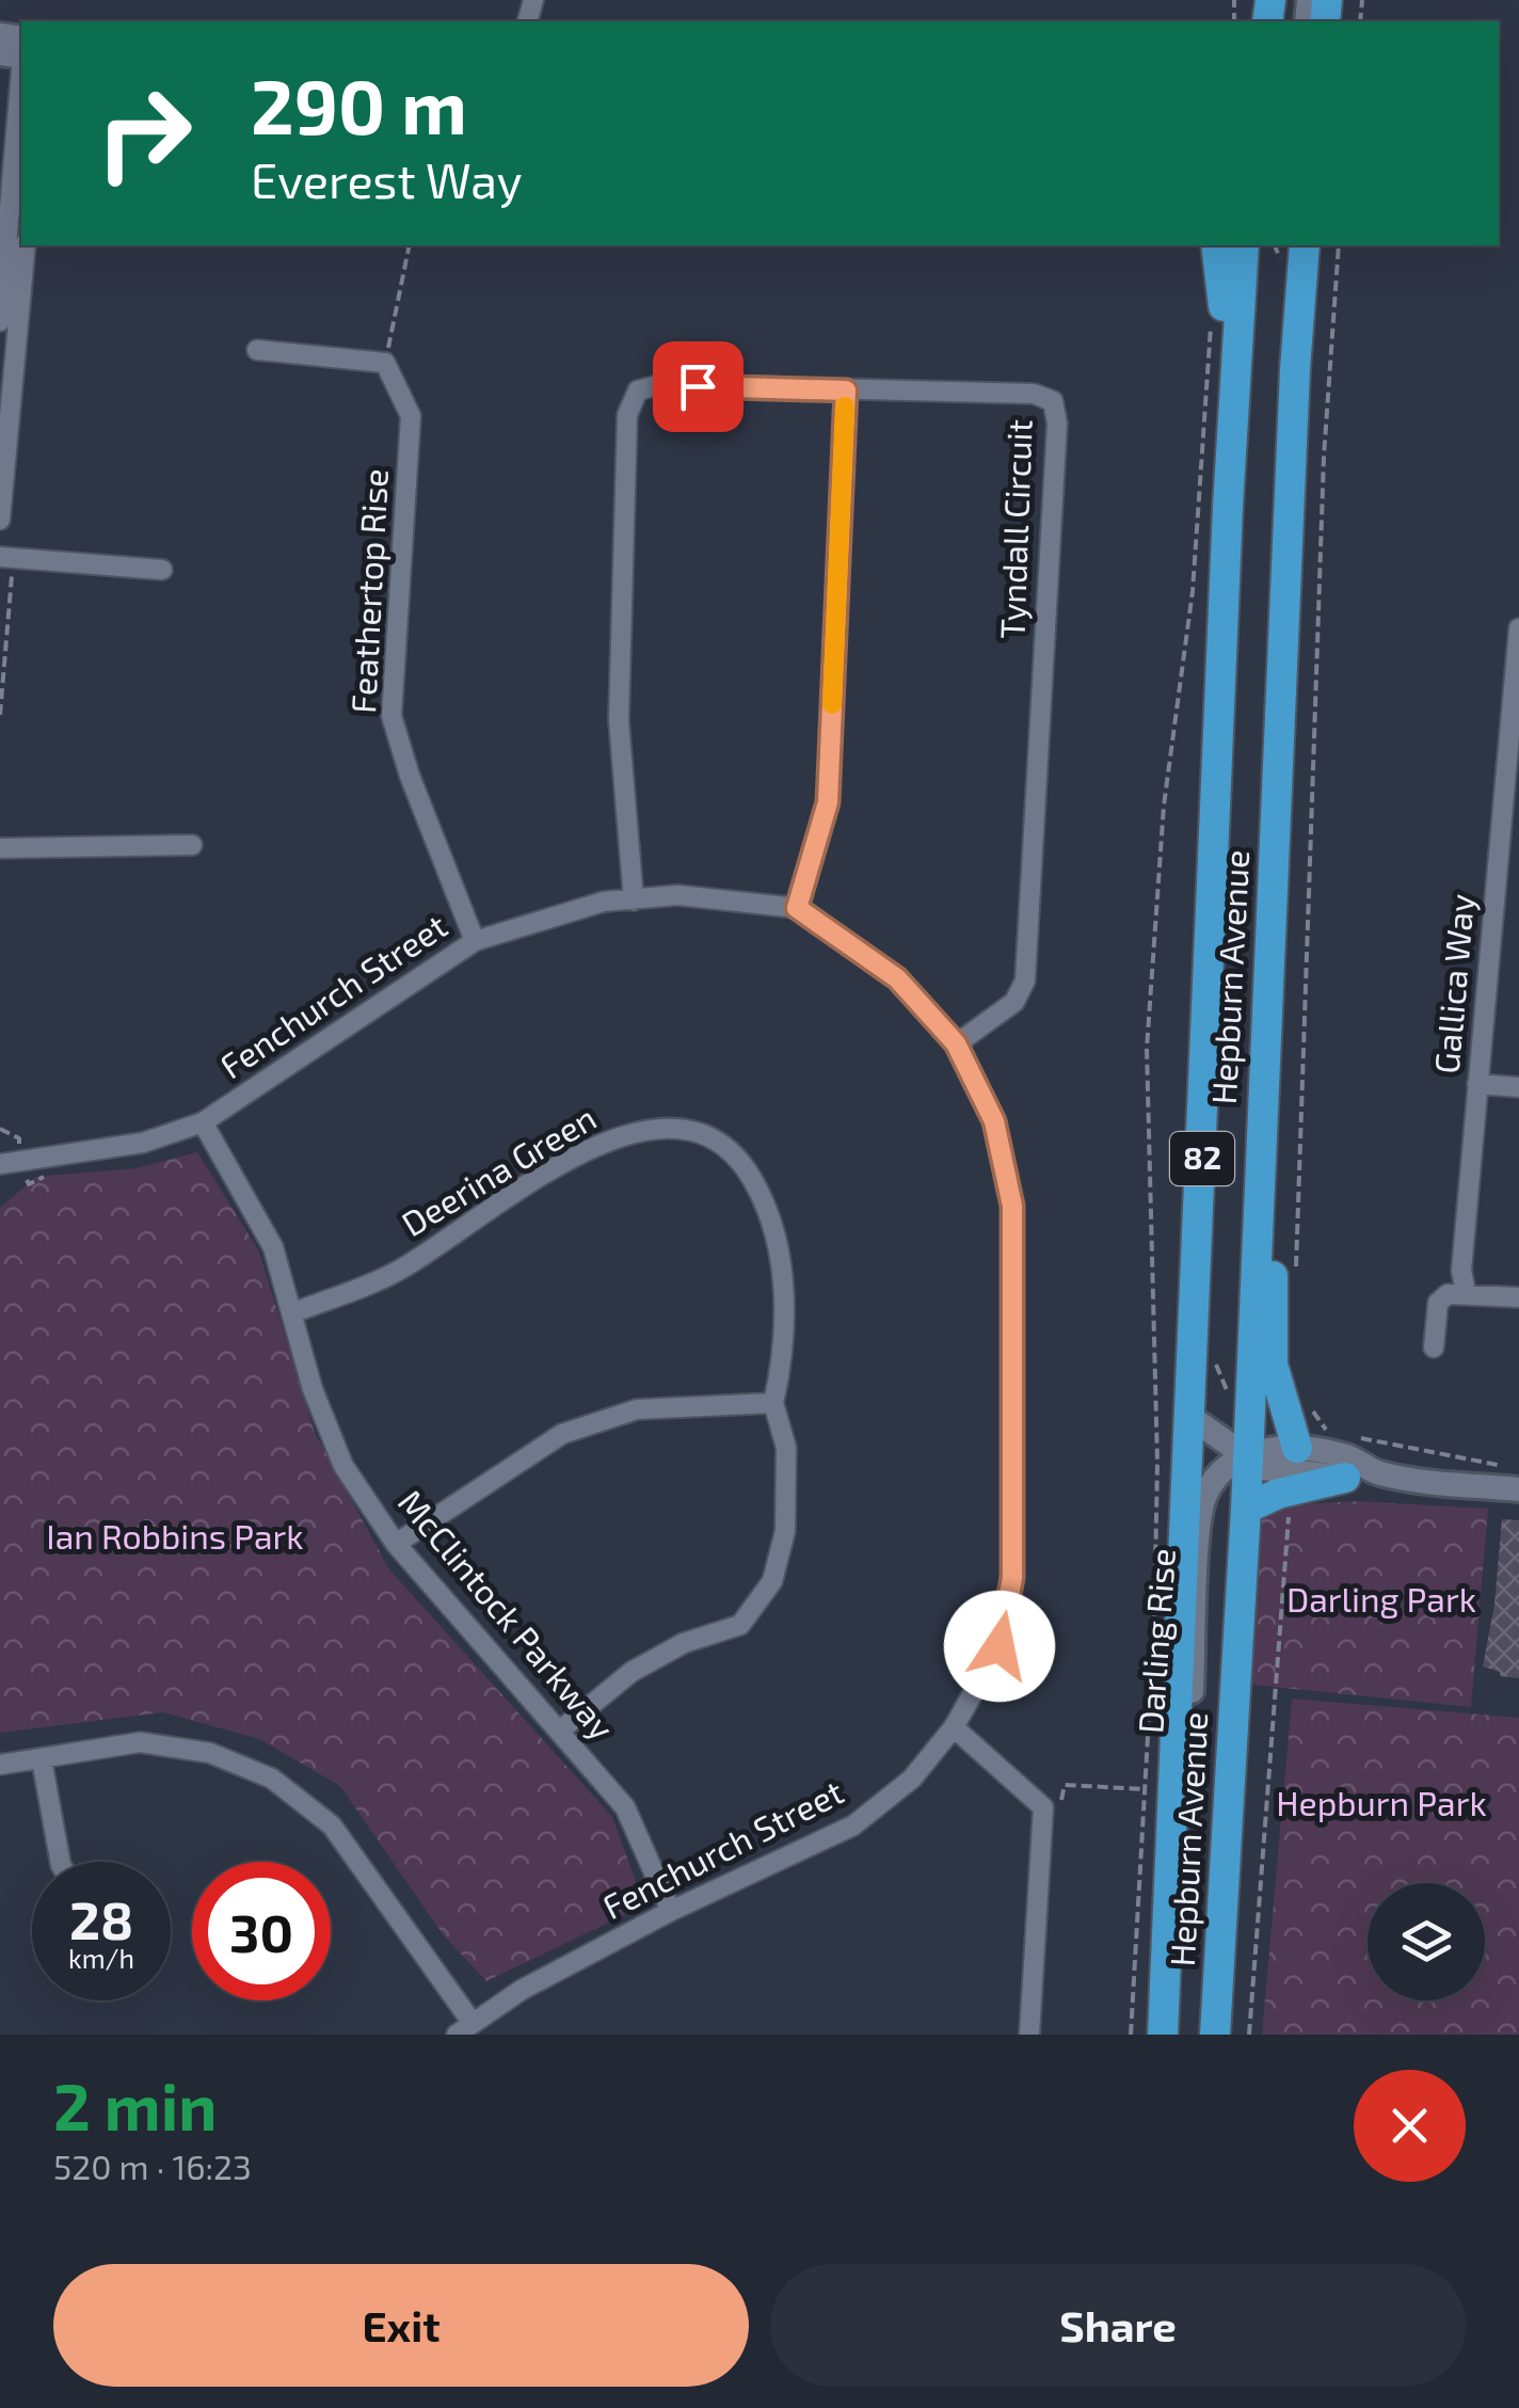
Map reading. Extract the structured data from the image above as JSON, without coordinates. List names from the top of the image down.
{
  "streets": {
    "main road": ["Hepburn Avenue", "82"],
    "street": [
      "Tyndall Circuit",
      "Feathertop Rise",
      "Gallica Way",
      "Fenchurch Street",
      "Deerina Green",
      "McClintock Parkway",
      "Darling Rise"
    ]
  },
  "crossings": [
    ["Tyndall Circuit", "Fenchurch Street"],
    ["Feathertop Rise", "Fenchurch Street"],
    ["Hepburn Avenue", "Darling Rise"],
    ["Fenchurch Street", "McClintock Parkway"],
    ["Deerina Green", "McClintock Parkway"]
  ],
  "parks": ["Ian Robbins Park", "Darling Park", "Hepburn Park"],
  "page": {
    "turn": ["290 m", "Everest Way"],
    "speed": "28 km/h",
    "limit": "30",
    "heading": ["2 min", "520 m · 16:23"],
    "buttons": ["Exit", "Share"]
  }
}
